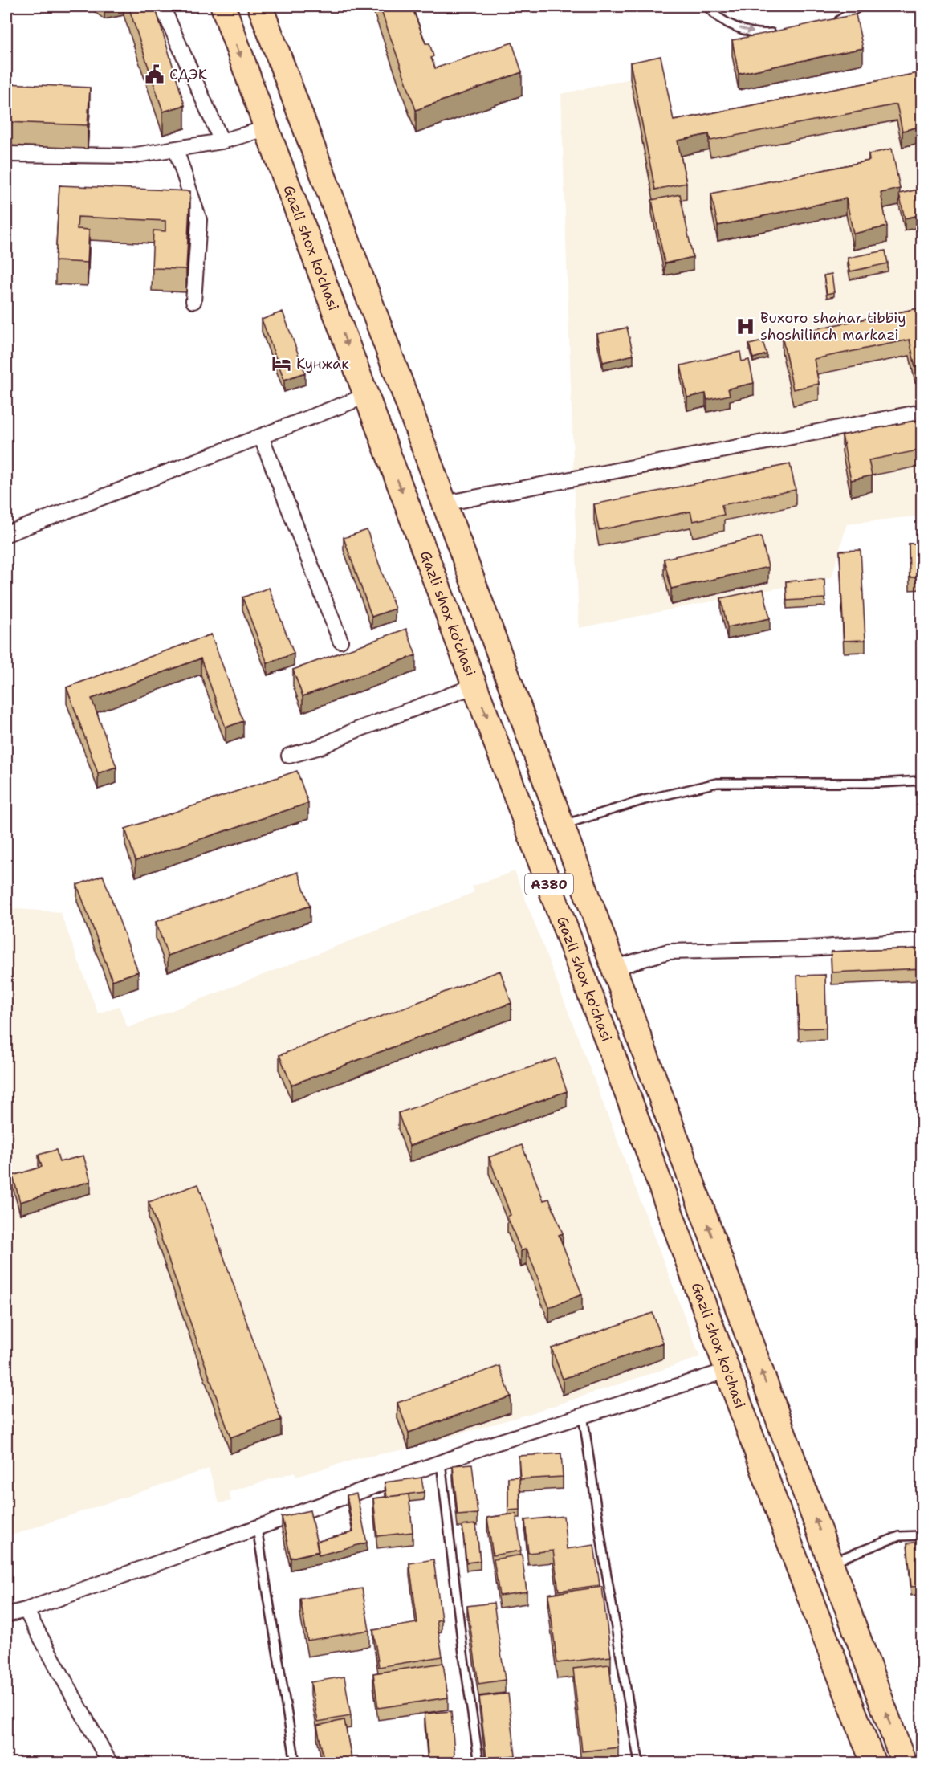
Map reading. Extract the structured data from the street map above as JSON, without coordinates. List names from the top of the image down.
{
  "streets": {
    "highway": ["Gazli shox ko'chasi", "A380"]
  },
  "places": {
    "public building": ["СДЭК"],
    "hospital": ["Buxoro shahar tibbiy shoshilinch markazi"],
    "hotel": ["Кунжак"]
  }
}
